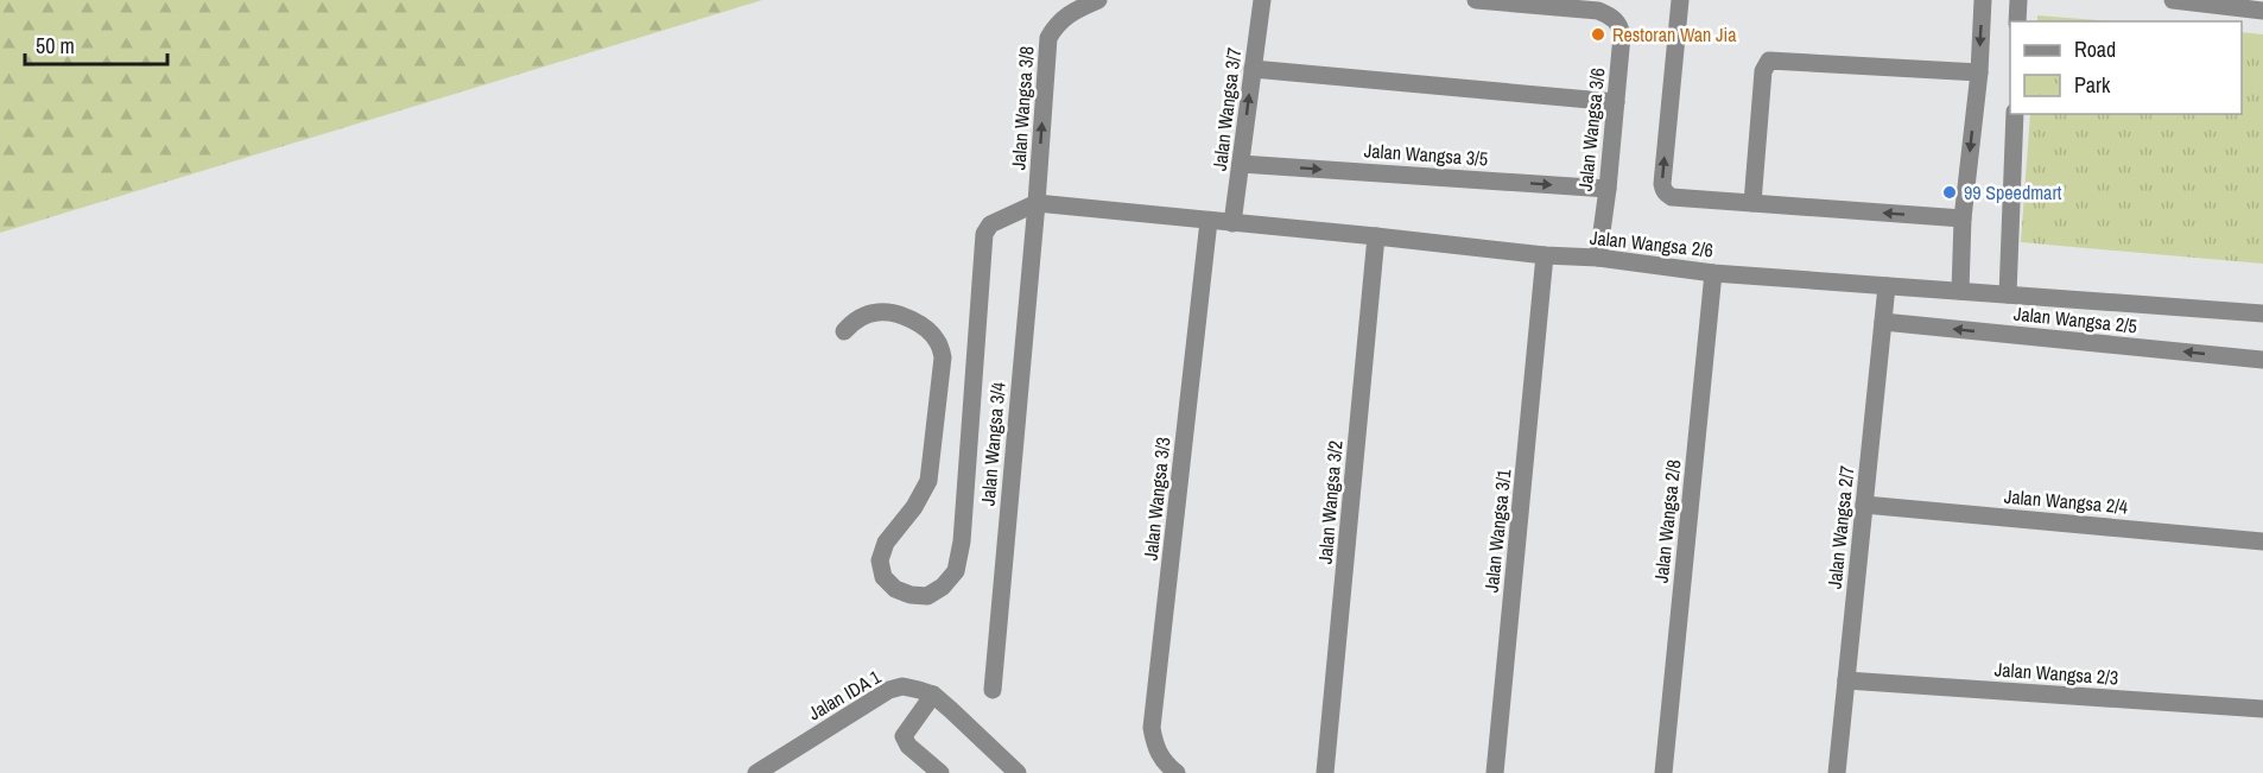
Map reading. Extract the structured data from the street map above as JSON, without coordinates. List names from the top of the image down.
{
  "streets": {
    "street": [
      "Jalan Wangsa 3/8",
      "Jalan Wangsa 3/7",
      "Jalan Wangsa 3/6",
      "Jalan Wangsa 3/5",
      "Jalan Wangsa 2/6",
      "Jalan Wangsa 2/5",
      "Jalan Wangsa 3/4",
      "Jalan Wangsa 3/3",
      "Jalan Wangsa 2/4",
      "Jalan Wangsa 3/2",
      "Jalan Wangsa 2/8",
      "Jalan Wangsa 2/7",
      "Jalan Wangsa 3/1",
      "Jalan Wangsa 2/3",
      "Jalan IDA 1"
    ]
  },
  "crossings": [
    ["Jalan Wangsa 3/8", "Jalan Wangsa 2/6"],
    ["Jalan Wangsa 3/8", "Jalan Wangsa 3/4"],
    ["Jalan Wangsa 3/7", "Jalan Wangsa 3/5"],
    ["Jalan Wangsa 3/7", "Jalan Wangsa 2/6"],
    ["Jalan Wangsa 3/6", "Jalan Wangsa 3/5"],
    ["Jalan Wangsa 3/6", "Jalan Wangsa 2/6"],
    ["Jalan Wangsa 2/6", "Jalan Wangsa 3/4"],
    ["Jalan Wangsa 2/6", "Jalan Wangsa 3/3"],
    ["Jalan Wangsa 2/6", "Jalan Wangsa 3/2"],
    ["Jalan Wangsa 2/6", "Jalan Wangsa 2/8"],
    ["Jalan Wangsa 2/6", "Jalan Wangsa 2/7"],
    ["Jalan Wangsa 2/6", "Jalan Wangsa 3/1"],
    ["Jalan Wangsa 2/5", "Jalan Wangsa 2/7"],
    ["Jalan Wangsa 2/4", "Jalan Wangsa 2/7"],
    ["Jalan Wangsa 2/7", "Jalan Wangsa 2/3"]
  ],
  "one_way": ["Jalan Wangsa 3/8", "Jalan Wangsa 3/7", "Jalan Wangsa 2/5"],
  "places": ["Restoran Wan Jia", "99 Speedmart"],
  "legend": ["Road", "Park"],
  "scale_bar": "50 m"
}
